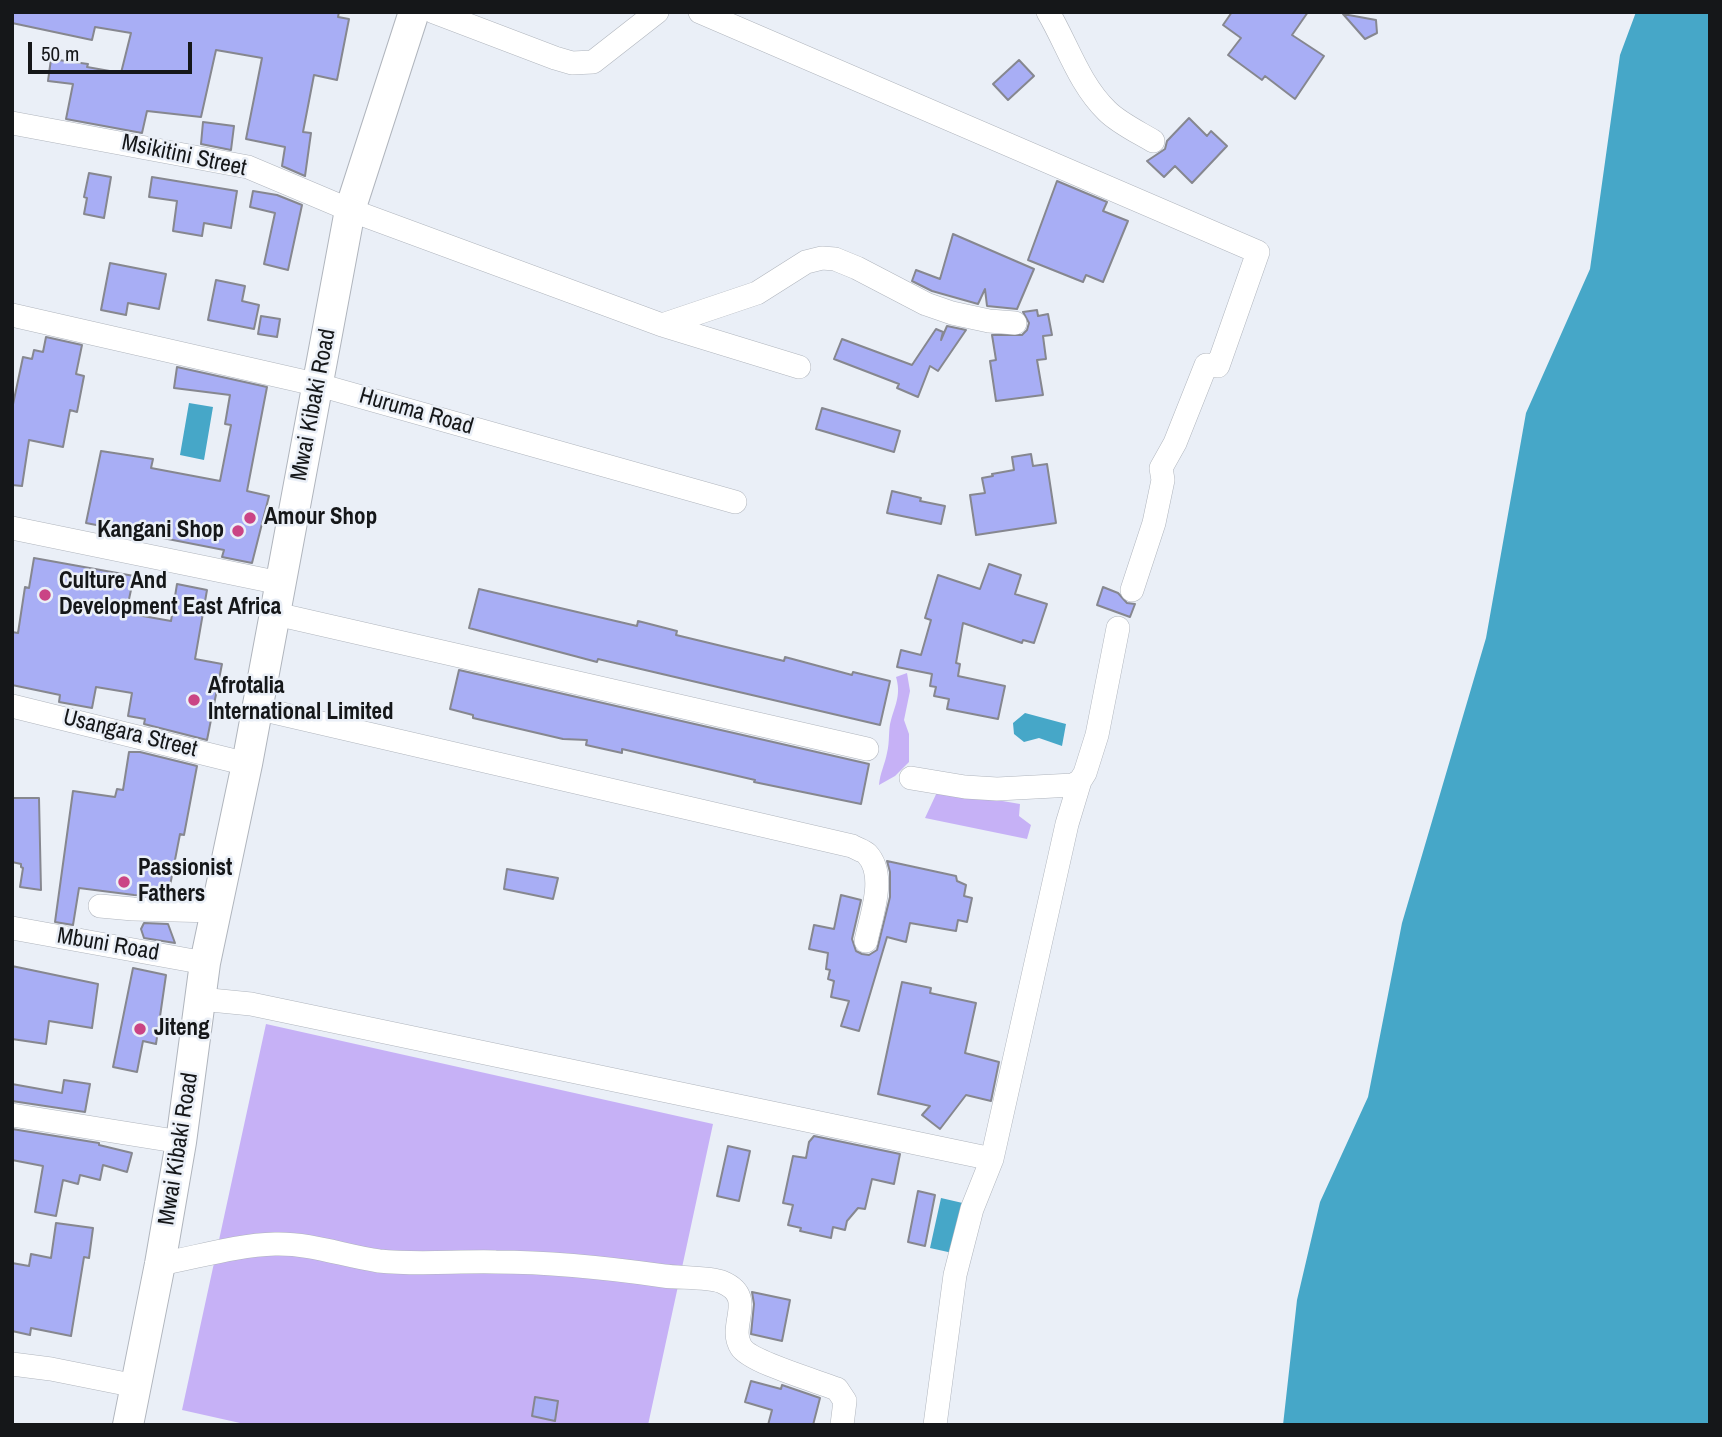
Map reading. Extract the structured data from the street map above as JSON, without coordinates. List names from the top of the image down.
{
  "streets": {
    "main road": ["Mwai Kibaki Road"],
    "street": [
      "Msikitini Street",
      "Huruma Road",
      "Usangara Street",
      "Mbuni Road"
    ]
  },
  "crossings": [
    ["Msikitini Street", "Mwai Kibaki Road"],
    ["Mwai Kibaki Road", "Huruma Road"],
    ["Mwai Kibaki Road", "Usangara Street"],
    ["Mwai Kibaki Road", "Mbuni Road"]
  ],
  "places": [
    "Amour Shop",
    "Kangani Shop",
    "Culture And Development East Africa",
    "Afrotalia International Limited",
    "Passionist Fathers",
    "Jiteng"
  ],
  "scale_bar": "50 m"
}
